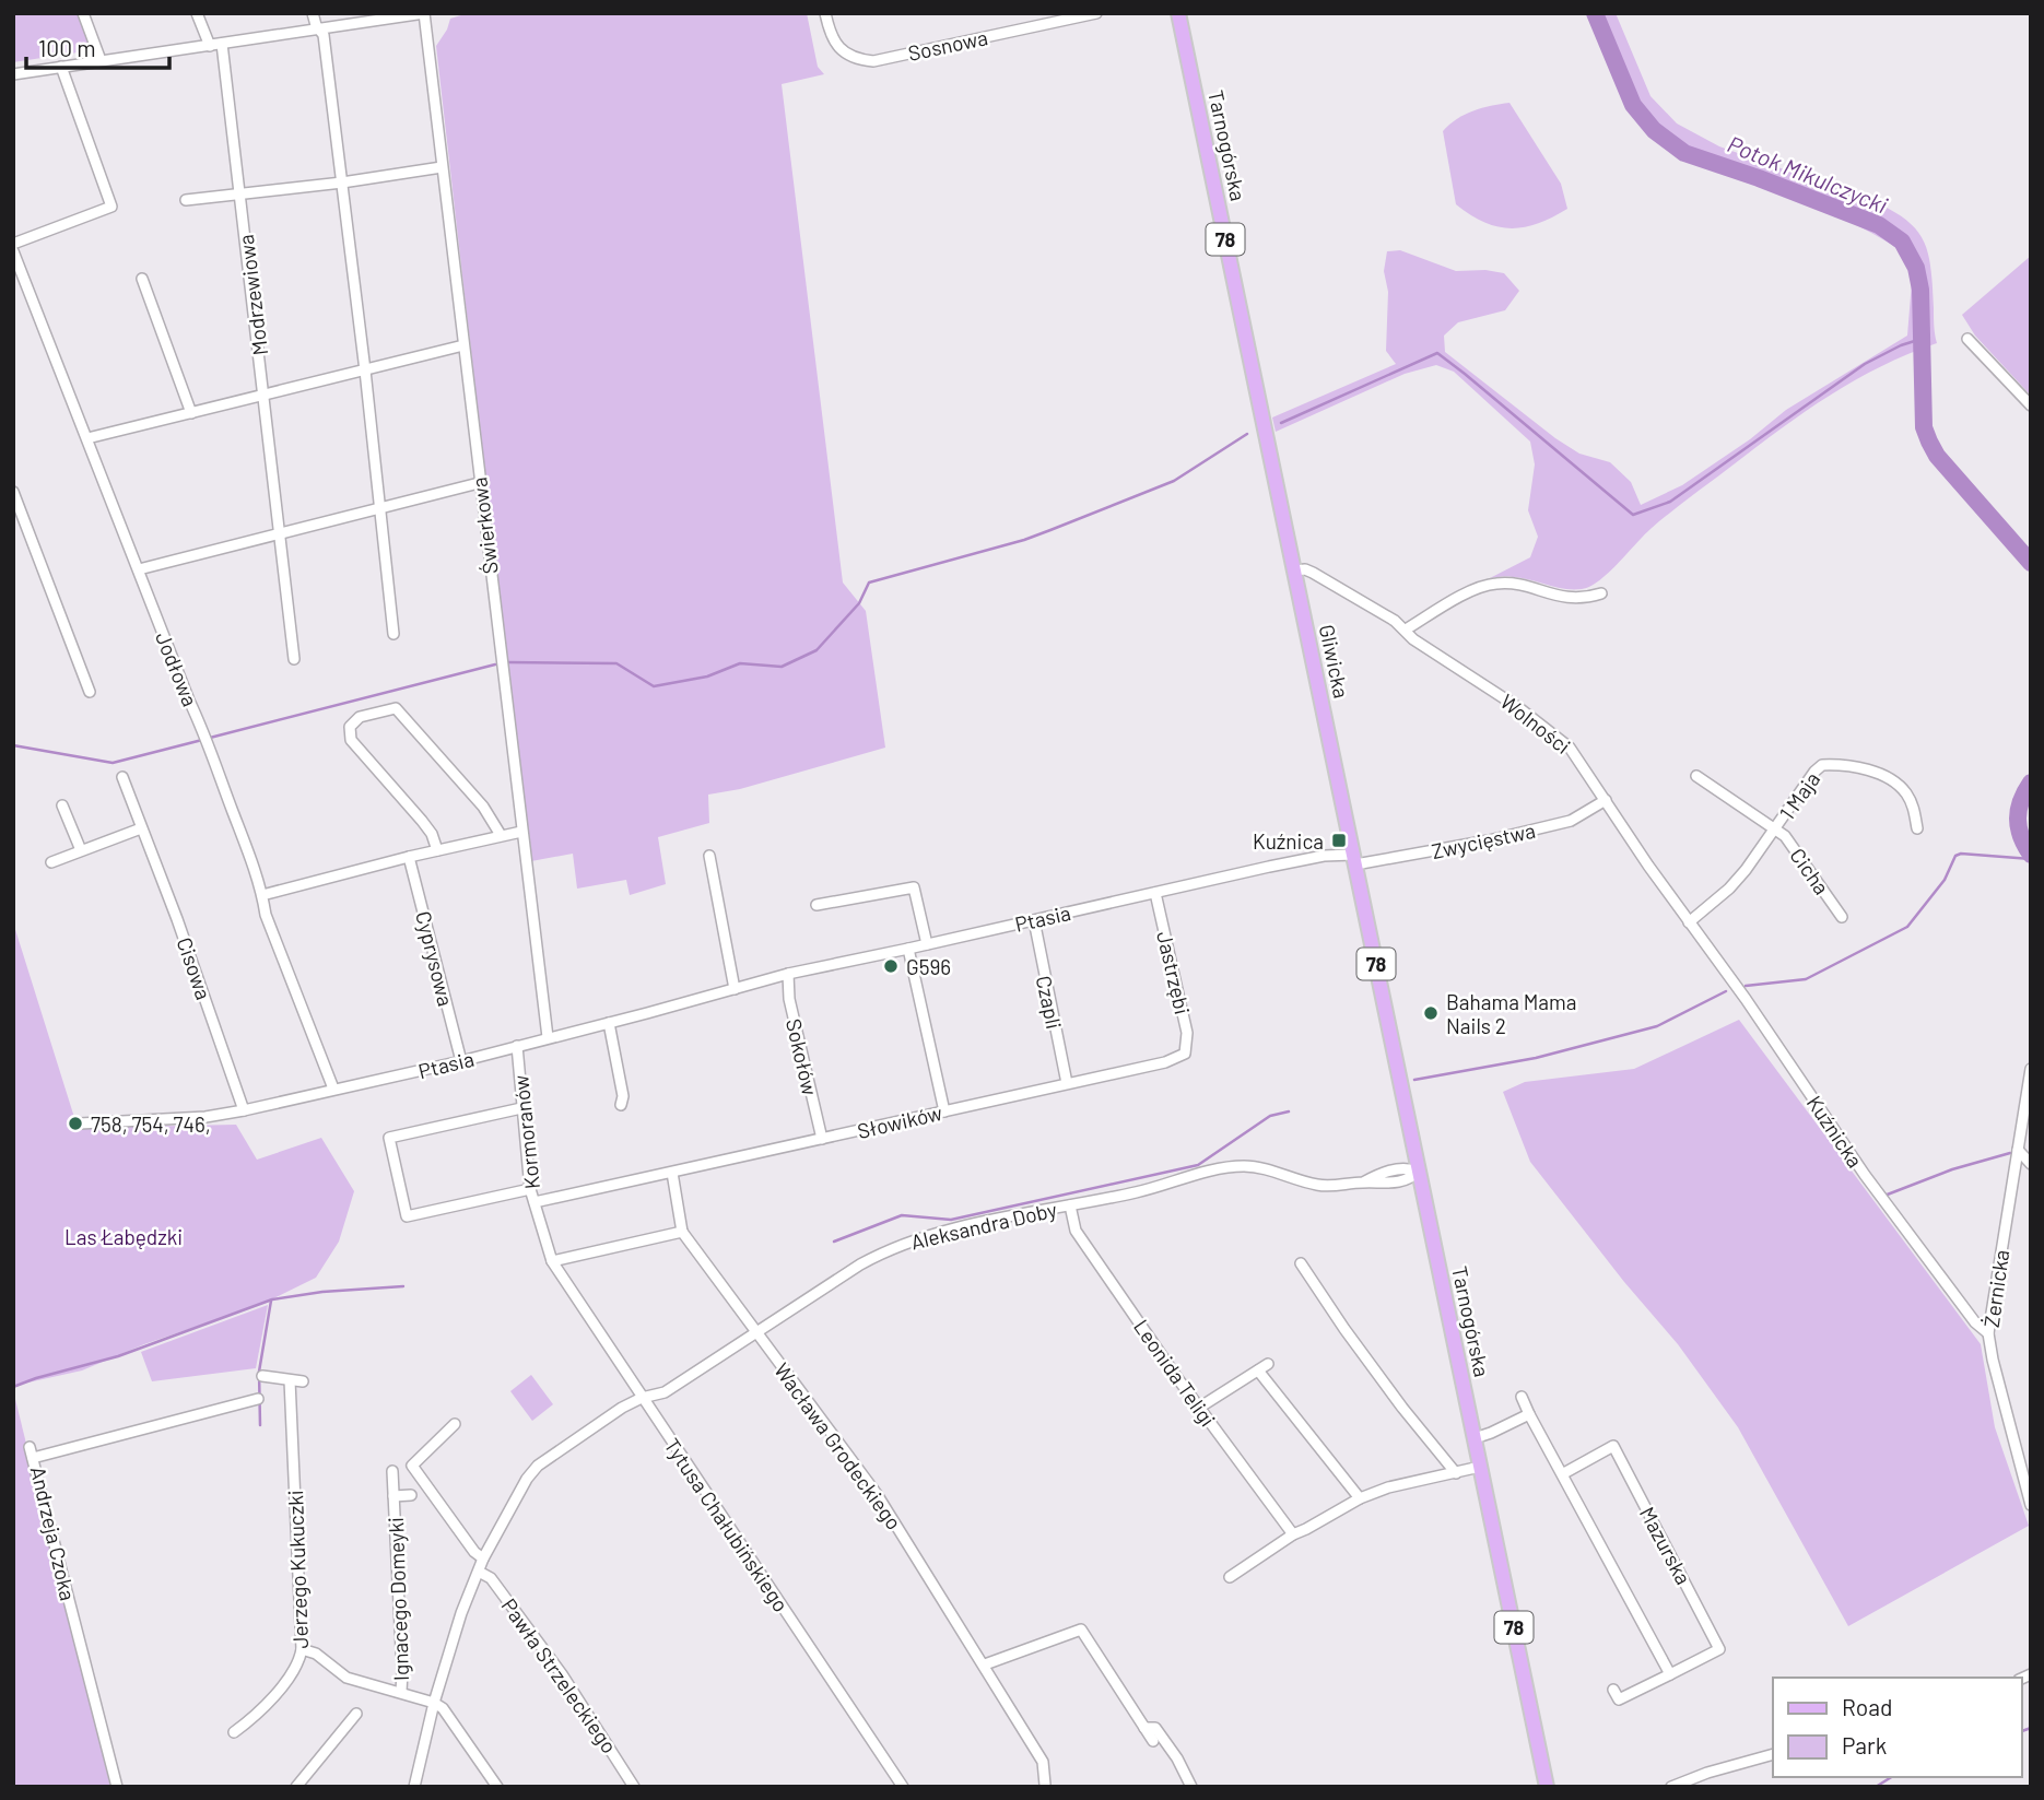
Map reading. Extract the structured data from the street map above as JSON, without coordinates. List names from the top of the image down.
{
  "streets": {
    "main road": ["Tarnogórska", "78", "Gliwicka"],
    "street": [
      "Sosnowa",
      "Modrzewiowa",
      "Świerkowa",
      "Jodłowa",
      "Wolności",
      "1 Maja",
      "Zwycięstwa",
      "Cicha",
      "Ptasia",
      "Cyprysowa",
      "Cisowa",
      "Jastrzębi",
      "Czapli",
      "Sokołów",
      "Słowików",
      "Kuźnicka",
      "Kormoranów",
      "Aleksandra Doby",
      "Żernicka",
      "Leonida Teligi",
      "Wacława Grodeckiego",
      "Tytusa Chałubińskiego",
      "Andrzeja Czoka",
      "Mazurska",
      "Jerzego Kukuczki",
      "Ignacego Domeyki",
      "Pawła Strzeleckiego"
    ]
  },
  "crossings": [
    ["Tarnogórska", "Gliwicka"],
    ["Tarnogórska", "Zwycięstwa"],
    ["Tarnogórska", "Ptasia"],
    ["Tarnogórska", "Aleksandra Doby"],
    ["Świerkowa", "Ptasia"],
    ["Gliwicka", "Wolności"],
    ["Gliwicka", "Zwycięstwa"],
    ["Gliwicka", "Ptasia"],
    ["Jodłowa", "Ptasia"],
    ["Wolności", "1 Maja"],
    ["Wolności", "Zwycięstwa"],
    ["Wolności", "Kuźnicka"],
    ["1 Maja", "Cicha"],
    ["1 Maja", "Kuźnicka"],
    ["Zwycięstwa", "Ptasia"],
    ["Ptasia", "Cyprysowa"],
    ["Ptasia", "Cisowa"],
    ["Ptasia", "Jastrzębi"],
    ["Ptasia", "Czapli"],
    ["Ptasia", "Sokołów"],
    ["Ptasia", "Kormoranów"],
    ["Jastrzębi", "Słowików"],
    ["Czapli", "Słowików"],
    ["Sokołów", "Słowików"],
    ["Słowików", "Kormoranów"],
    ["Kuźnicka", "Żernicka"],
    ["Kormoranów", "Tytusa Chałubińskiego"],
    ["Aleksandra Doby", "Leonida Teligi"],
    ["Aleksandra Doby", "Wacława Grodeckiego"],
    ["Aleksandra Doby", "Tytusa Chałubińskiego"],
    ["Aleksandra Doby", "Ignacego Domeyki"],
    ["Tytusa Chałubińskiego", "Ignacego Domeyki"],
    ["Ignacego Domeyki", "Pawła Strzeleckiego"]
  ],
  "water": ["Potok Mikulczycki"],
  "parks": ["Las Łabędzki"],
  "places": {
    "transit": ["Kuźnica"],
    "other": ["G596", "Bahama Mama Nails 2", "758, 754, 746,"]
  },
  "legend": ["Road", "Park"],
  "scale_bar": "100 m"
}
